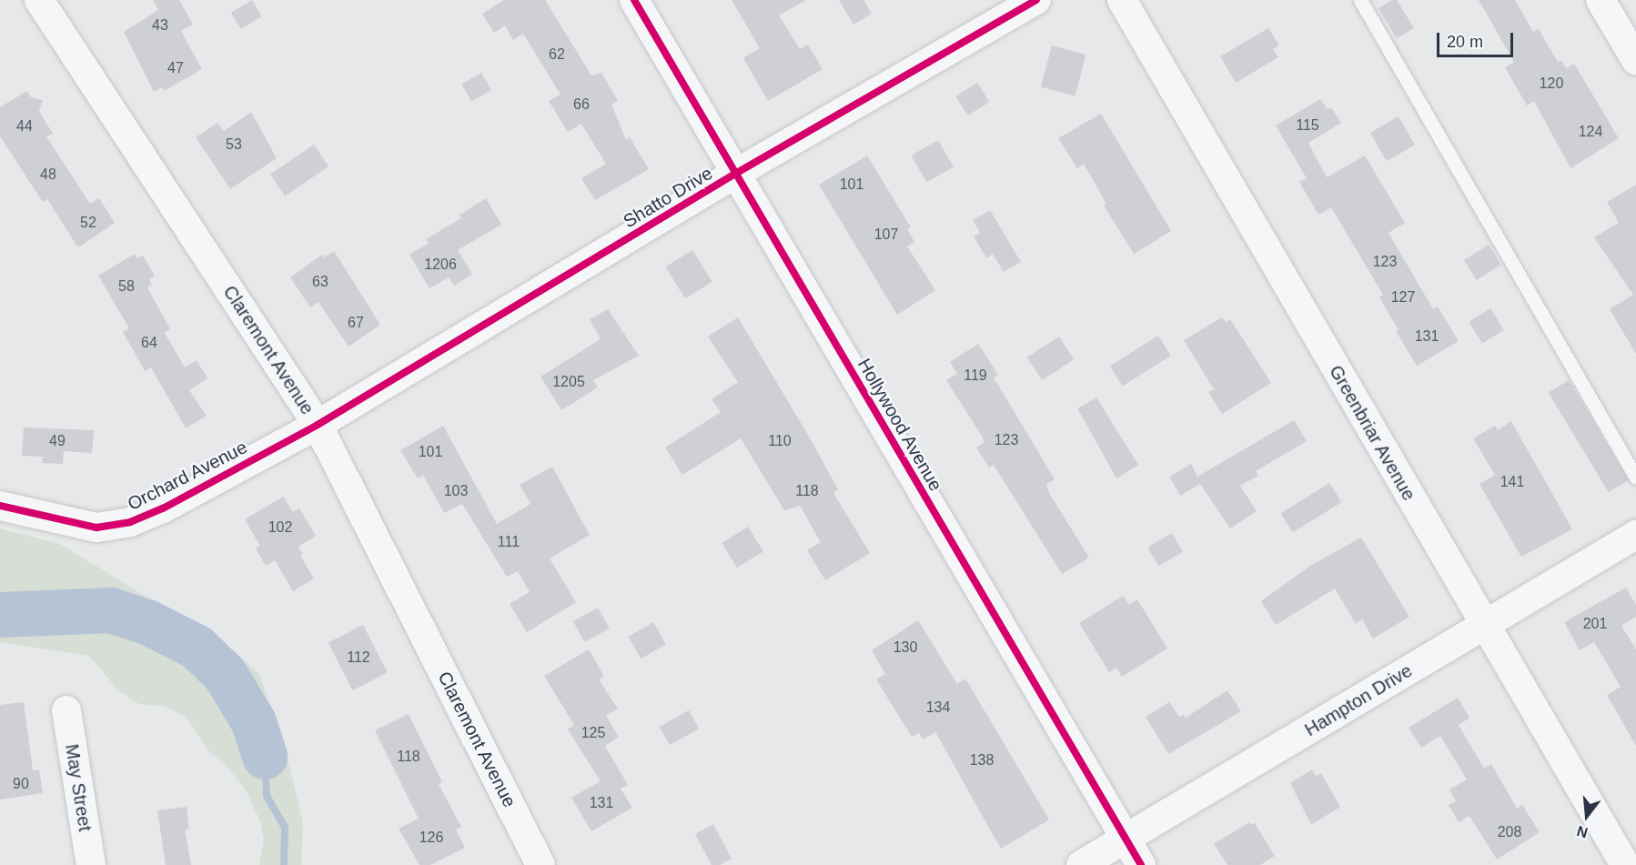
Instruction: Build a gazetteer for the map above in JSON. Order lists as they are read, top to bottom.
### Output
{
  "streets": {
    "street": [
      "Shatto Drive",
      "Claremont Avenue",
      "Hollywood Avenue",
      "Greenbriar Avenue",
      "Orchard Avenue",
      "Hampton Drive",
      "May Street"
    ]
  },
  "crossings": [
    ["Shatto Drive", "Claremont Avenue"],
    ["Shatto Drive", "Hollywood Avenue"],
    ["Shatto Drive", "Orchard Avenue"],
    ["Claremont Avenue", "Orchard Avenue"],
    ["Hollywood Avenue", "Hampton Drive"],
    ["Greenbriar Avenue", "Hampton Drive"]
  ],
  "house_numbers": [
    "43",
    "62",
    "47",
    "120",
    "66",
    "115",
    "44",
    "124",
    "53",
    "48",
    "101",
    "52",
    "107",
    "123",
    "1206",
    "63",
    "58",
    "127",
    "67",
    "131",
    "64",
    "119",
    "1205",
    "123",
    "49",
    "110",
    "101",
    "141",
    "103",
    "118",
    "102",
    "111",
    "201",
    "130",
    "112",
    "134",
    "125",
    "118",
    "138",
    "90",
    "131",
    "208",
    "126"
  ],
  "scale_bar": "20 m",
  "north": "bottom"
}
